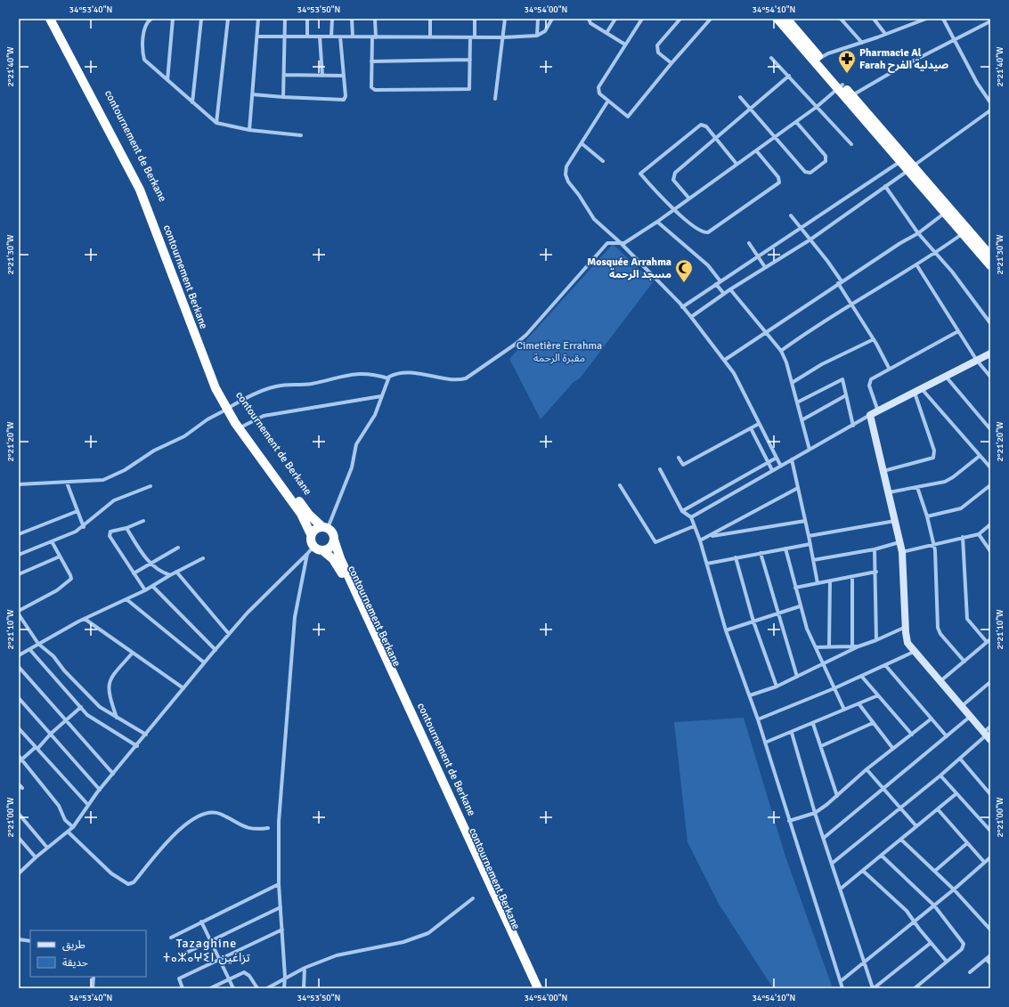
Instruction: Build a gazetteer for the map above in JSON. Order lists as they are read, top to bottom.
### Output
{
  "streets": {
    "highway": ["contournement de Berkane", "contournement Berkane"]
  },
  "crossings": [
    ["contournement de Berkane", "contournement Berkane"]
  ],
  "districts": ["Tazaghine ⵜⴰⵣⴰⵖⵉⵏ تزاغين"],
  "parks": ["Cimetière Errahma مقبرة الرحمة"],
  "places": {
    "pharmacy": ["Pharmacie Al Farah صيدلية الفرح"],
    "mosque": ["Mosquée Arrahma مسجد الرحمة"]
  },
  "legend": ["طريق", "حديقة"],
  "coordinates": [
    "34°53'40\"N",
    "34°53'50\"N",
    "34°54'00\"N",
    "34°54'10\"N",
    "2°21'40\"W",
    "2°21'30\"W",
    "2°21'20\"W",
    "2°21'10\"W",
    "2°21'00\"W"
  ]
}
